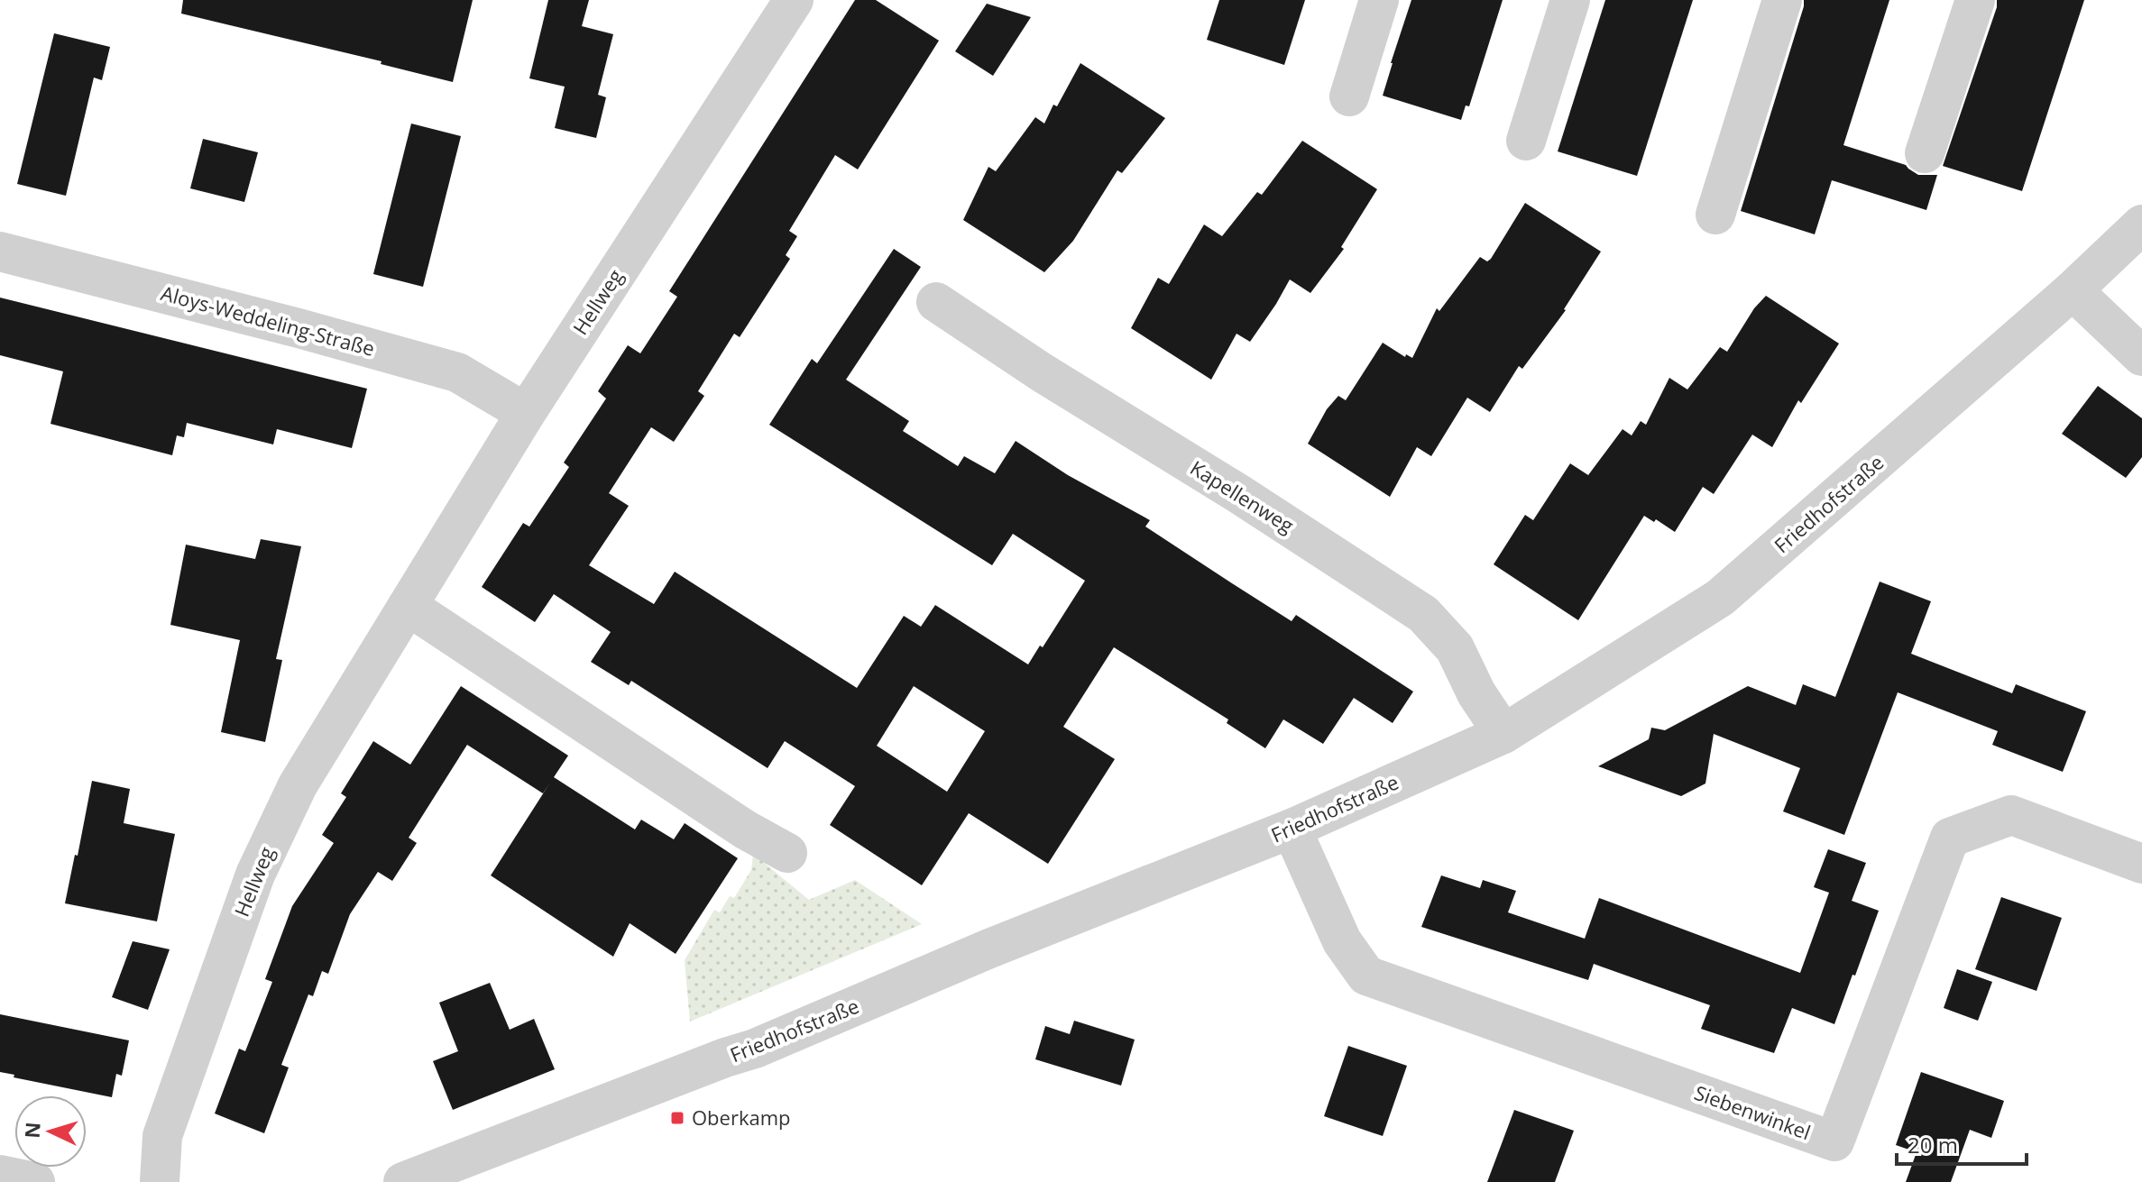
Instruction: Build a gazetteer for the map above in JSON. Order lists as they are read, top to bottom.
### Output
{
  "streets": {
    "street": [
      "Hellweg",
      "Aloys-Weddeling-Straße",
      "Kapellenweg",
      "Friedhofstraße",
      "Siebenwinkel"
    ]
  },
  "crossings": [
    ["Hellweg", "Aloys-Weddeling-Straße"],
    ["Kapellenweg", "Friedhofstraße"],
    ["Friedhofstraße", "Siebenwinkel"]
  ],
  "places": {
    "transit": ["Oberkamp"]
  },
  "scale_bar": "20 m",
  "north": "left"
}
